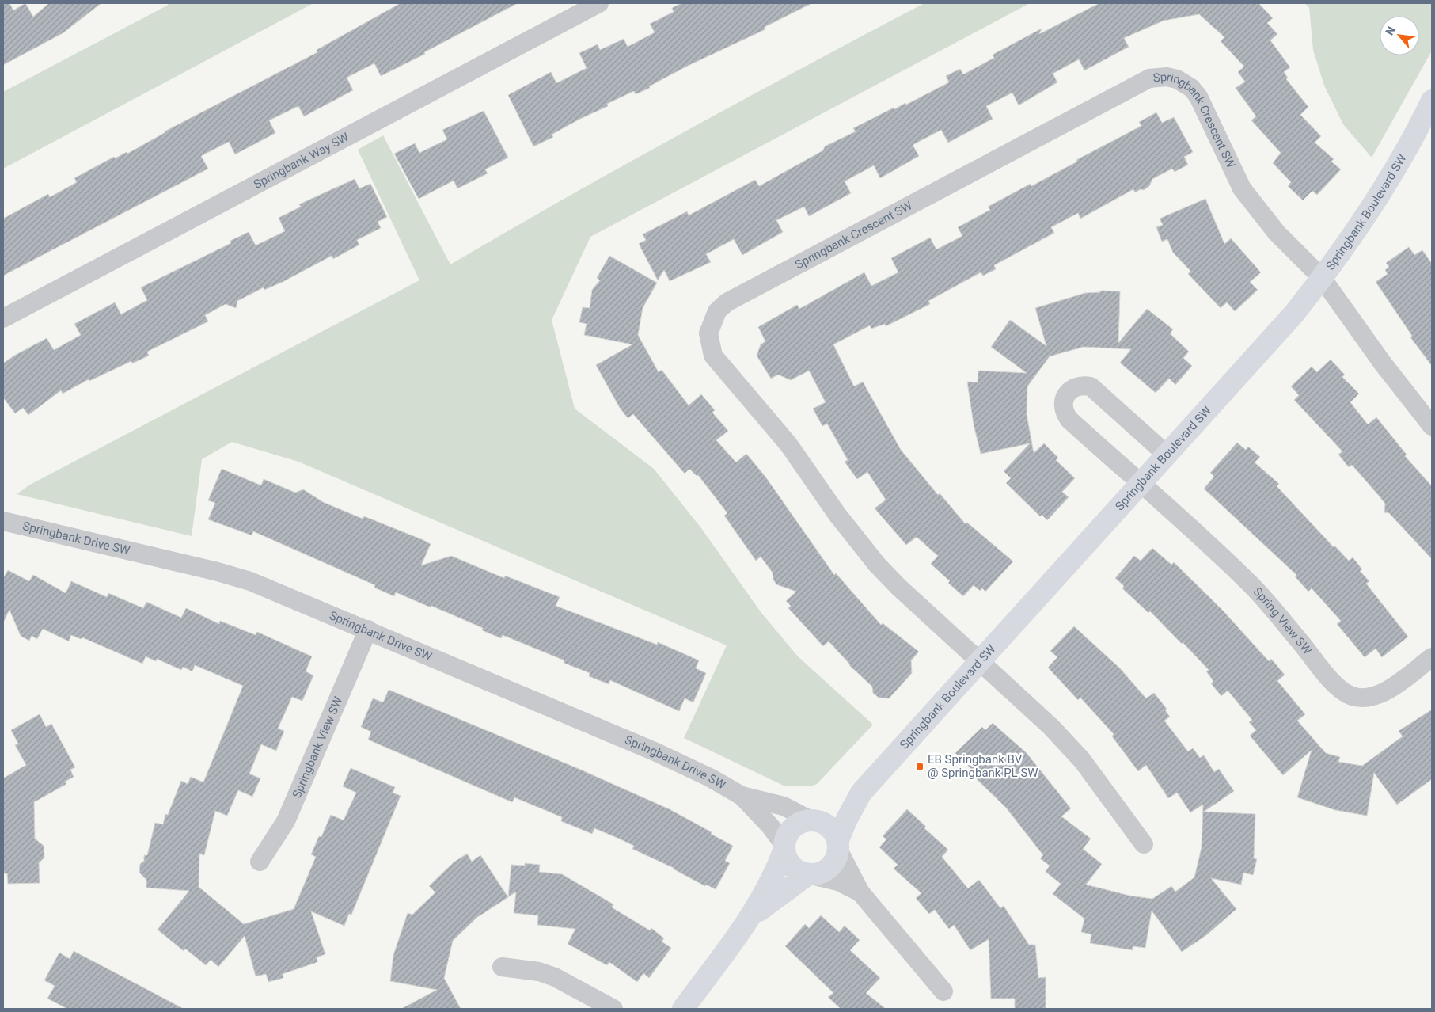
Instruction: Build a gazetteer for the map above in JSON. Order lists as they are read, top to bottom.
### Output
{
  "streets": {
    "street": [
      "Springbank Crescent SW",
      "Springbank Way SW",
      "Springbank Boulevard SW",
      "Springbank Drive SW",
      "Spring View SW",
      "Springbank View SW"
    ]
  },
  "crossings": [
    ["Springbank Crescent SW", "Springbank Boulevard SW"],
    ["Springbank Boulevard SW", "Springbank Drive SW"],
    ["Springbank Boulevard SW", "Spring View SW"],
    ["Springbank Drive SW", "Springbank View SW"]
  ],
  "places": {
    "transit": ["EB Springbank BV @ Springbank PL SW"]
  },
  "north": "top left"
}
